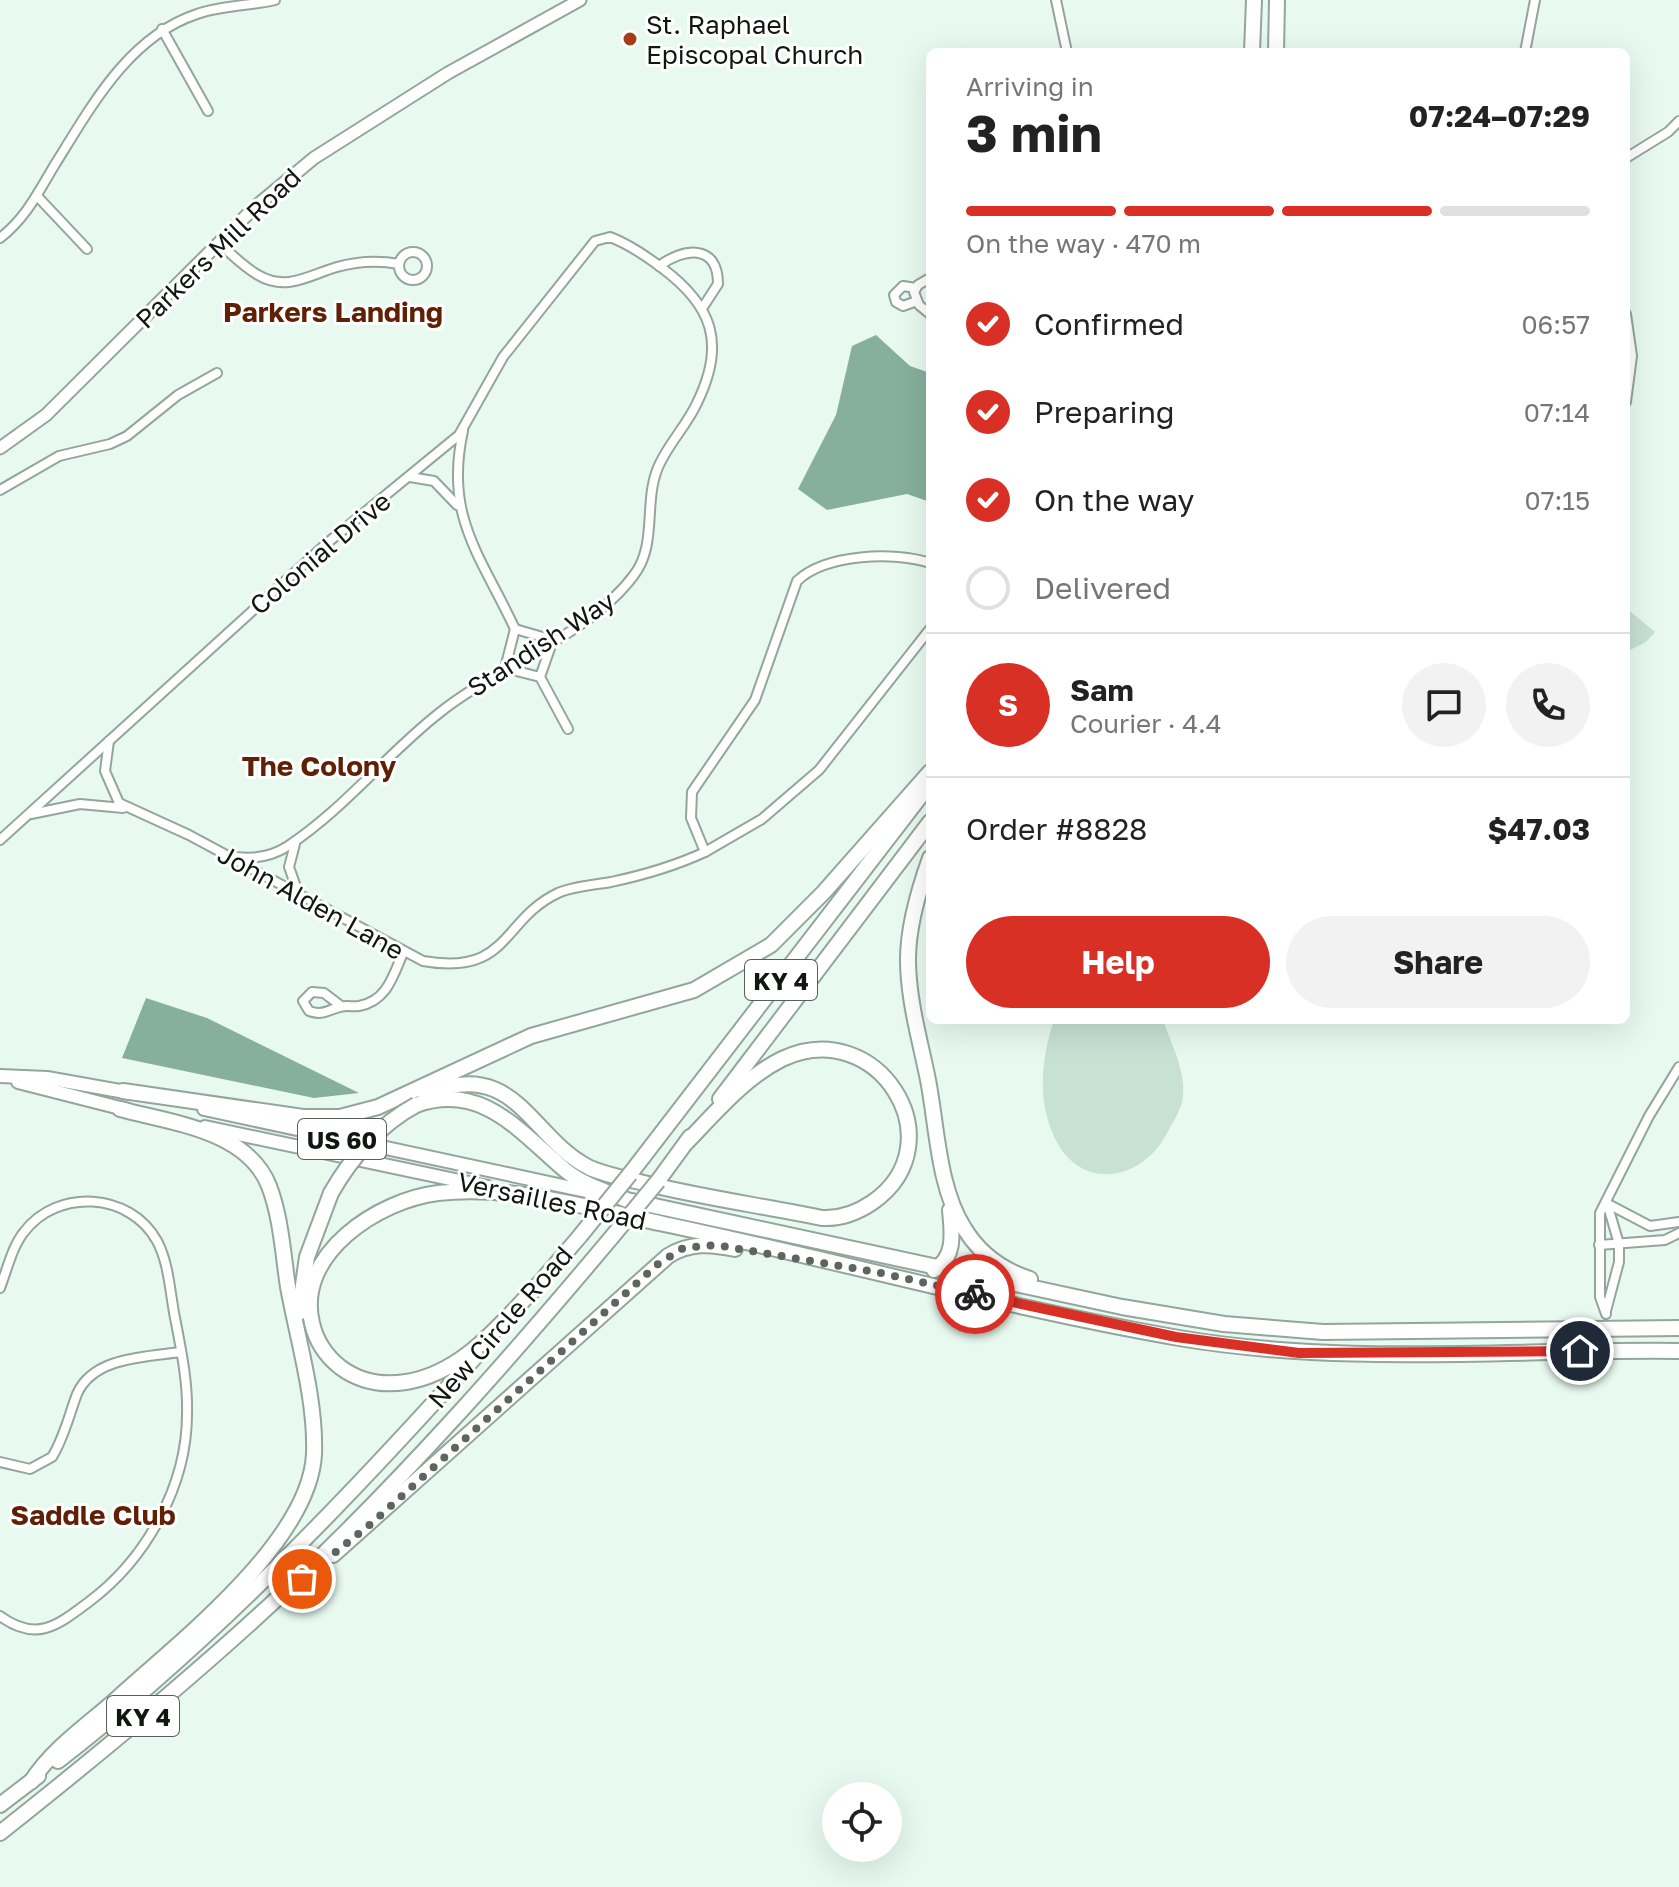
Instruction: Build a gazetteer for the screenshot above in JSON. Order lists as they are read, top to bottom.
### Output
{
  "streets": {
    "highway": [
      "KY 4",
      "US 60",
      "Versailles Road",
      "New Circle Road"
    ],
    "main road": ["Parkers Mill Road"],
    "street": ["Colonial Drive", "Standish Way", "John Alden Lane"]
  },
  "crossings": [
    ["Colonial Drive", "John Alden Lane"],
    ["Standish Way", "John Alden Lane"]
  ],
  "districts": ["Parkers Landing", "The Colony", "Saddle Club"],
  "places": ["St. Raphael Episcopal Church"],
  "page": {
    "heading": ["3 min", "Arriving in", "07:24–07:29"],
    "panel": [
      "Sam",
      "Courier · 4.4",
      "Order #8828",
      "$47.03"
    ],
    "bar": "On the way · 470 m",
    "list": [
      ["Confirmed", "06:57"],
      ["Preparing", "07:14"],
      ["On the way", "07:15"],
      "Delivered"
    ],
    "round": "S",
    "buttons": ["Help", "Share"]
  }
}
